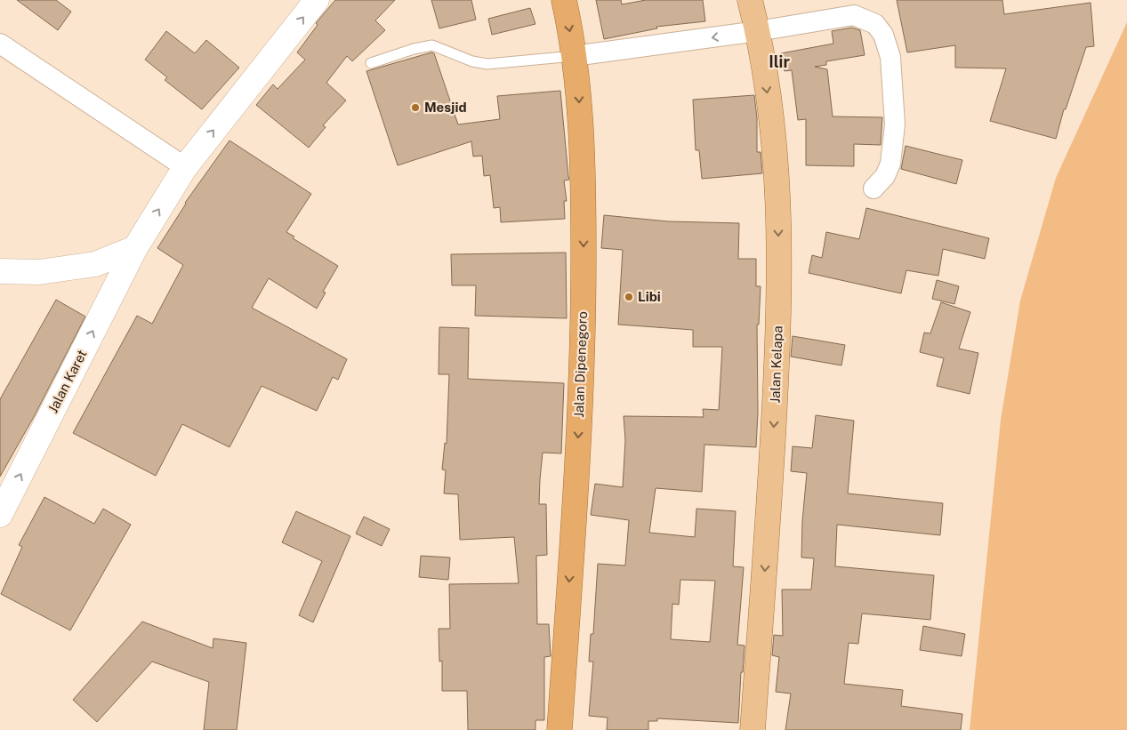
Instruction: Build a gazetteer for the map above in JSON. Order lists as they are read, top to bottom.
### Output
{
  "streets": {
    "highway": ["Jalan Dipenegoro"],
    "main road": ["Jalan Kelapa", "Jalan Karet"]
  },
  "one_way": ["Jalan Dipenegoro", "Jalan Kelapa", "Jalan Karet"],
  "districts": ["Ilir"],
  "places": ["Mesjid", "Libi"]
}
